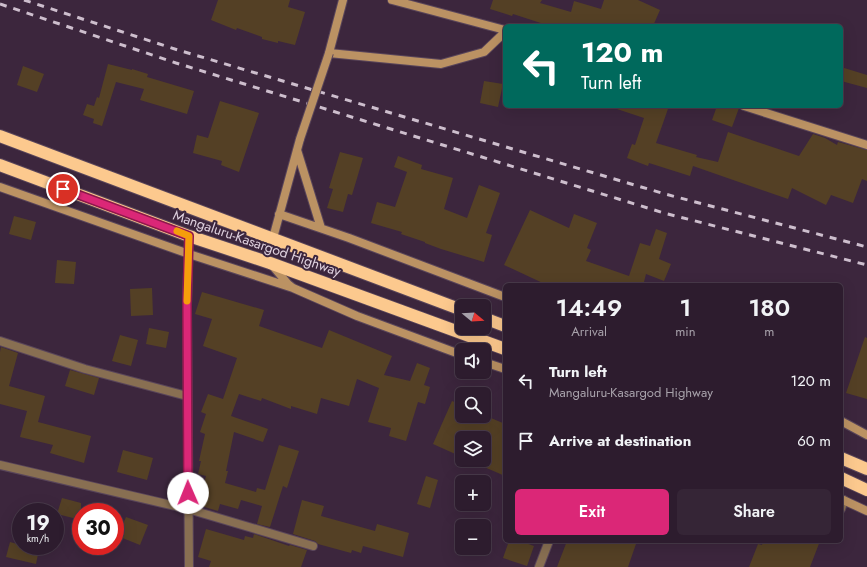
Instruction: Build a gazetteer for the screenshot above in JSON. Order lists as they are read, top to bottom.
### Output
{
  "streets": {
    "highway": ["Mangaluru-Kasargod Highway"]
  },
  "north": "right",
  "page": {
    "turn": ["120 m", "Turn left"],
    "eta": [
      "14:49",
      "Arrival",
      "1",
      "min",
      "180",
      "m"
    ],
    "map_buttons": ["+", "−"],
    "list": [
      {
        "name": "Turn left",
        "note": "Mangaluru-Kasargod Highway",
        "value": "120 m"
      },
      {
        "name": "Arrive at destination",
        "value": "60 m"
      }
    ],
    "buttons": ["Exit", "Share"],
    "speed": "19 km/h",
    "limit": "30"
  }
}
